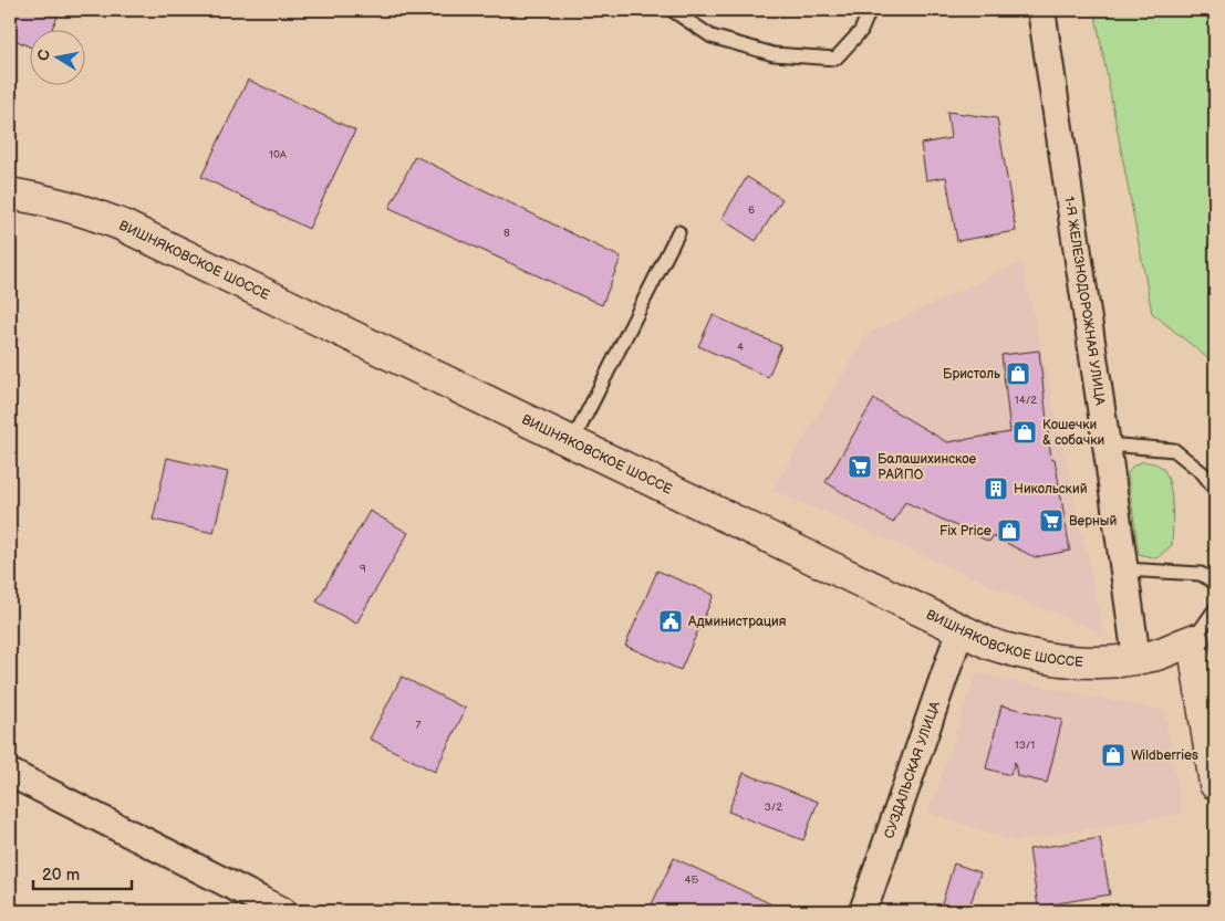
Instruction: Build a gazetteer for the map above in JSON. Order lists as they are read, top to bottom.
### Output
{
  "streets": {
    "street": ["ВИШНЯКОВСКОЕ ШОССЕ", "1-Я ЖЕЛЕЗНОДОРОЖНАЯ УЛИЦА", "СУЗДАЛЬСКАЯ УЛИЦА"]
  },
  "crossings": [
    ["ВИШНЯКОВСКОЕ ШОССЕ", "1-Я ЖЕЛЕЗНОДОРОЖНАЯ УЛИЦА"],
    ["ВИШНЯКОВСКОЕ ШОССЕ", "СУЗДАЛЬСКАЯ УЛИЦА"]
  ],
  "places": {
    "shop": [
      "Бристоль",
      "Кошечки & собачки",
      "Fix Price",
      "Wildberries"
    ],
    "supermarket": ["Балашихинское РАЙПО", "Верный"],
    "building": ["Никольский"],
    "public building": ["Администрация"]
  },
  "house_numbers": [
    "10А",
    "6",
    "8",
    "4",
    "14/2",
    "9",
    "7",
    "13/1",
    "3/2",
    "4Б"
  ],
  "scale_bar": "20 m",
  "north": "left"
}
